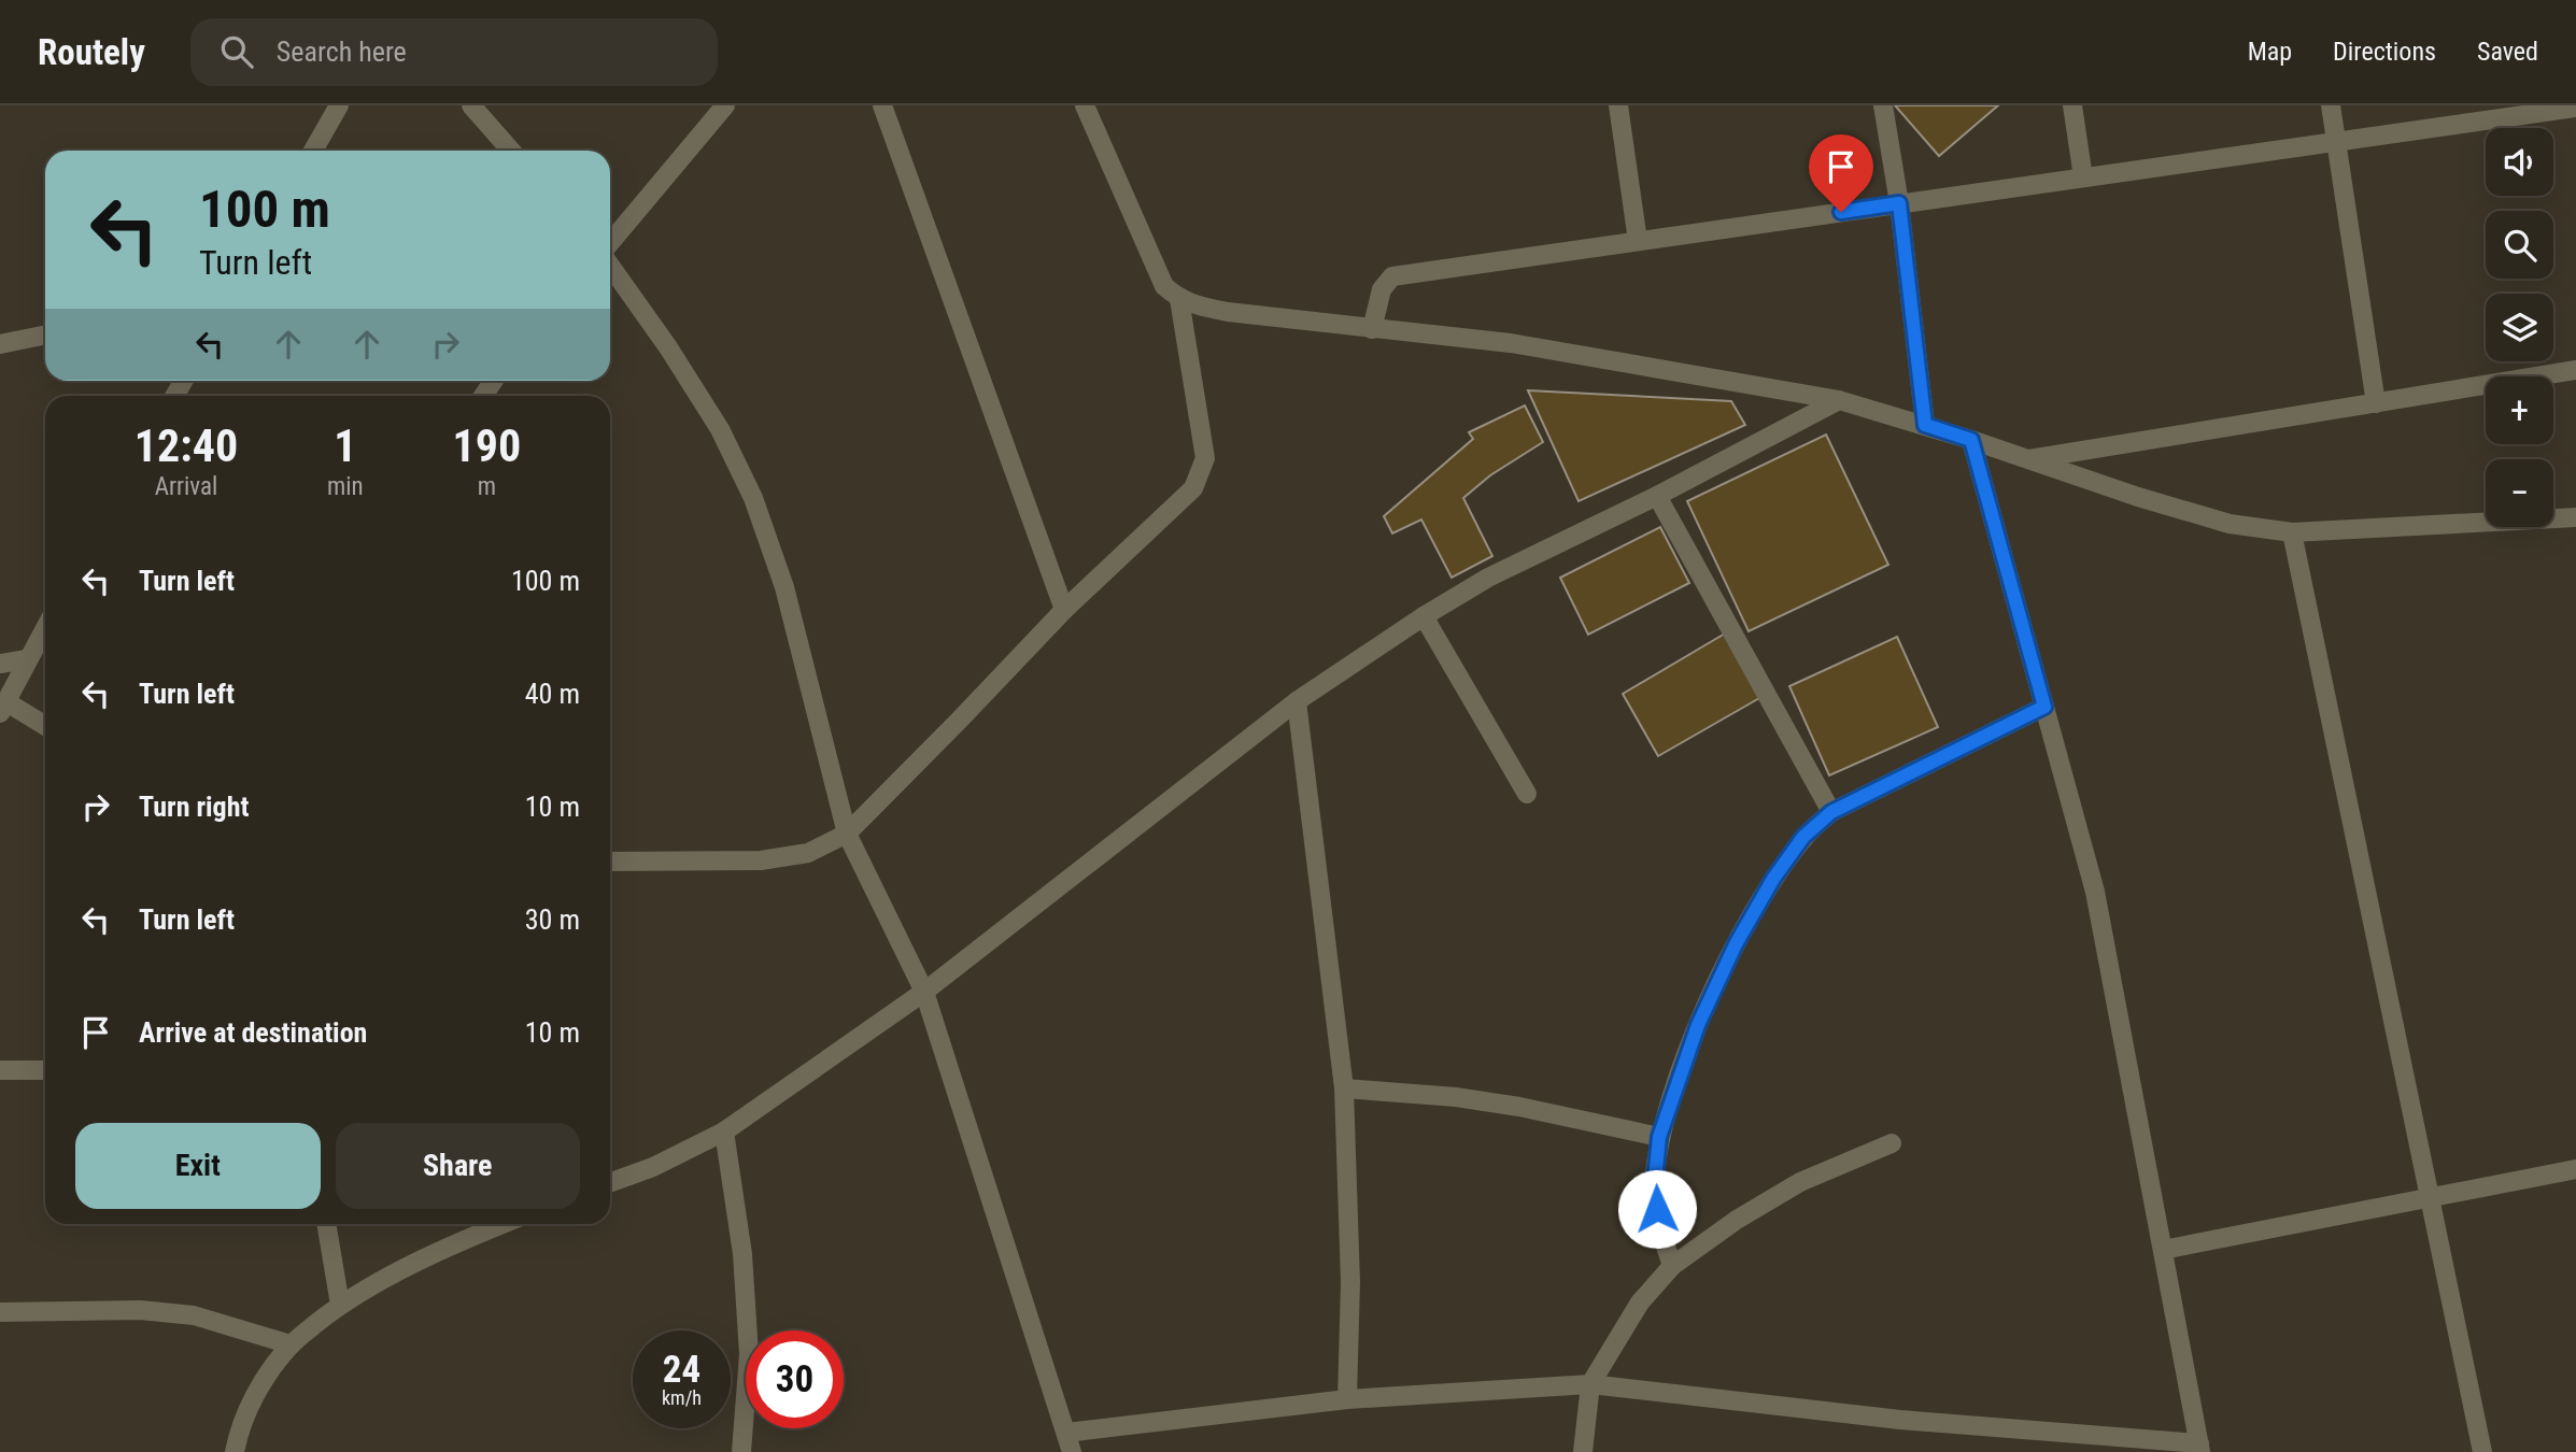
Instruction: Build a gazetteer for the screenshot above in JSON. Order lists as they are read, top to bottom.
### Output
{
  "page": {
    "header": "Routely",
    "search": "Search here",
    "nav": ["Map", "Directions", "Saved"],
    "map_buttons": ["+", "−"],
    "turn": ["100 m", "Turn left"],
    "eta": [
      "12:40",
      "Arrival",
      "1",
      "min",
      "190",
      "m"
    ],
    "list": [
      {
        "name": "Turn left",
        "value": "100 m"
      },
      {
        "name": "Turn left",
        "value": "40 m"
      },
      {
        "name": "Turn right",
        "value": "10 m"
      },
      {
        "name": "Turn left",
        "value": "30 m"
      },
      {
        "name": "Arrive at destination",
        "value": "10 m"
      }
    ],
    "buttons": ["Exit", "Share"],
    "speed": "24 km/h",
    "limit": "30"
  }
}
